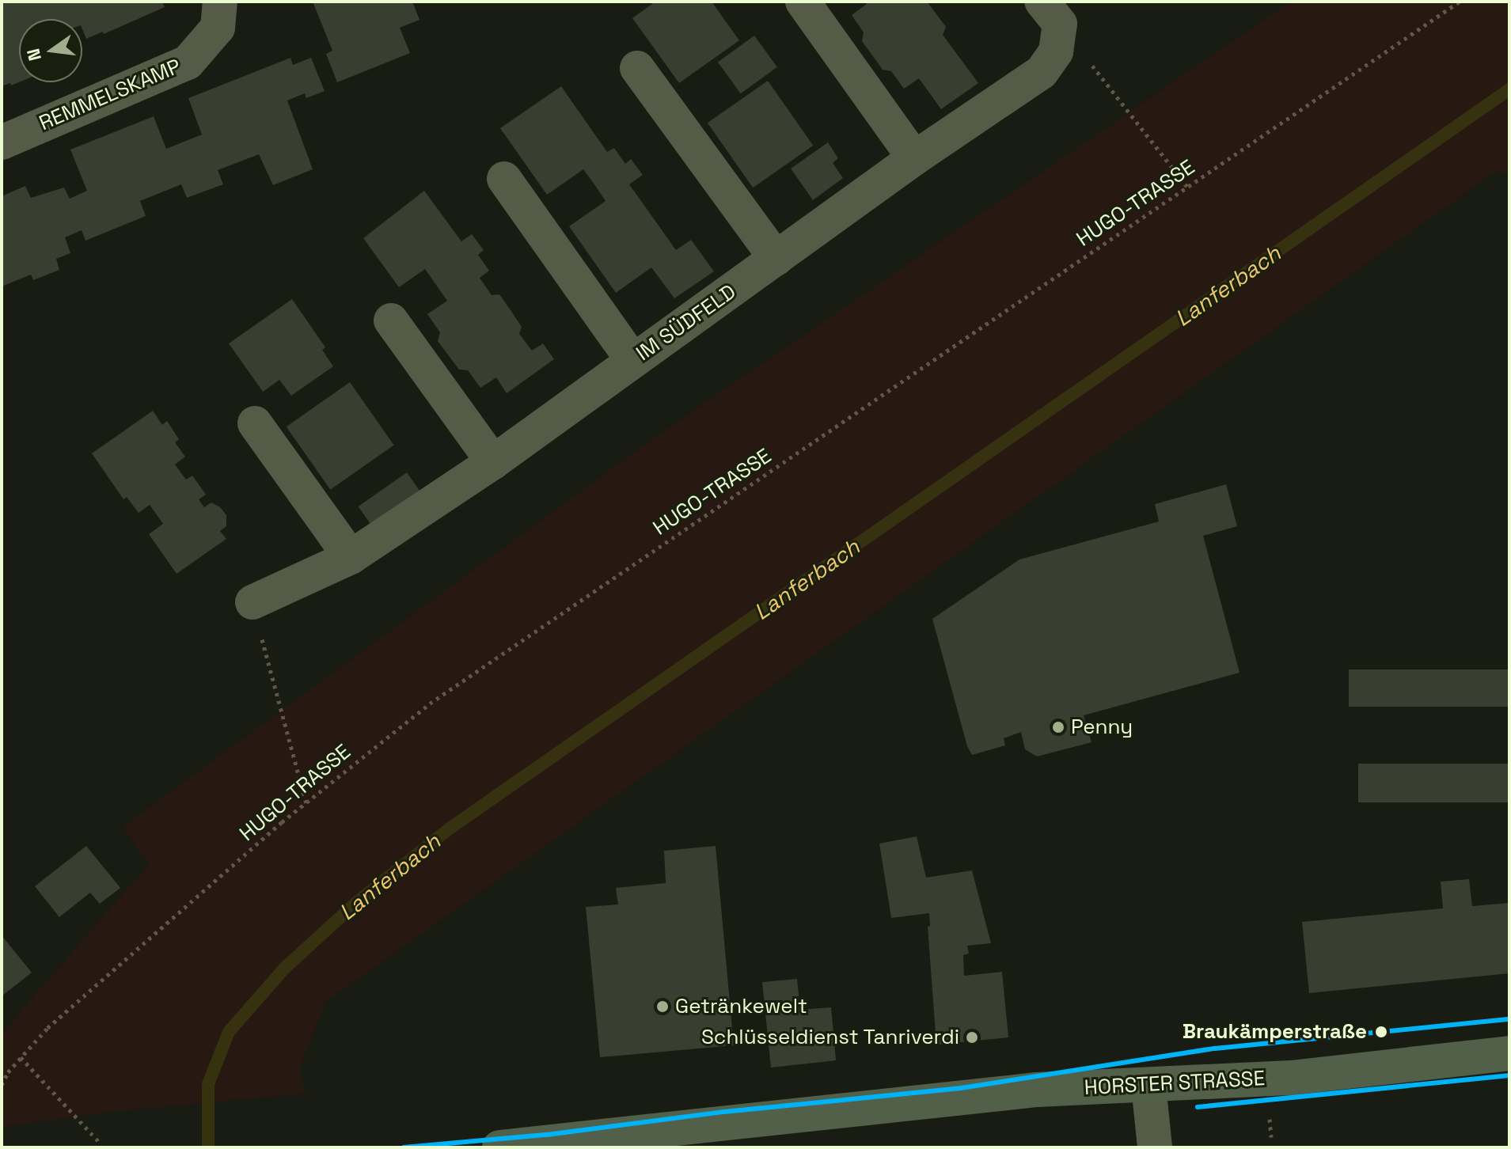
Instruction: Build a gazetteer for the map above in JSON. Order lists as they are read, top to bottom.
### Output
{
  "streets": {
    "main road": ["HORSTER STRASSE"],
    "street": ["REMMELSKAMP", "IM SÜDFELD"],
    "path": ["HUGO-TRASSE"]
  },
  "water": ["Lanferbach"],
  "places": [
    "Penny",
    "Getränkewelt",
    "Braukämperstraße",
    "Schlüsseldienst Tanriverdi"
  ],
  "north": "left"
}
